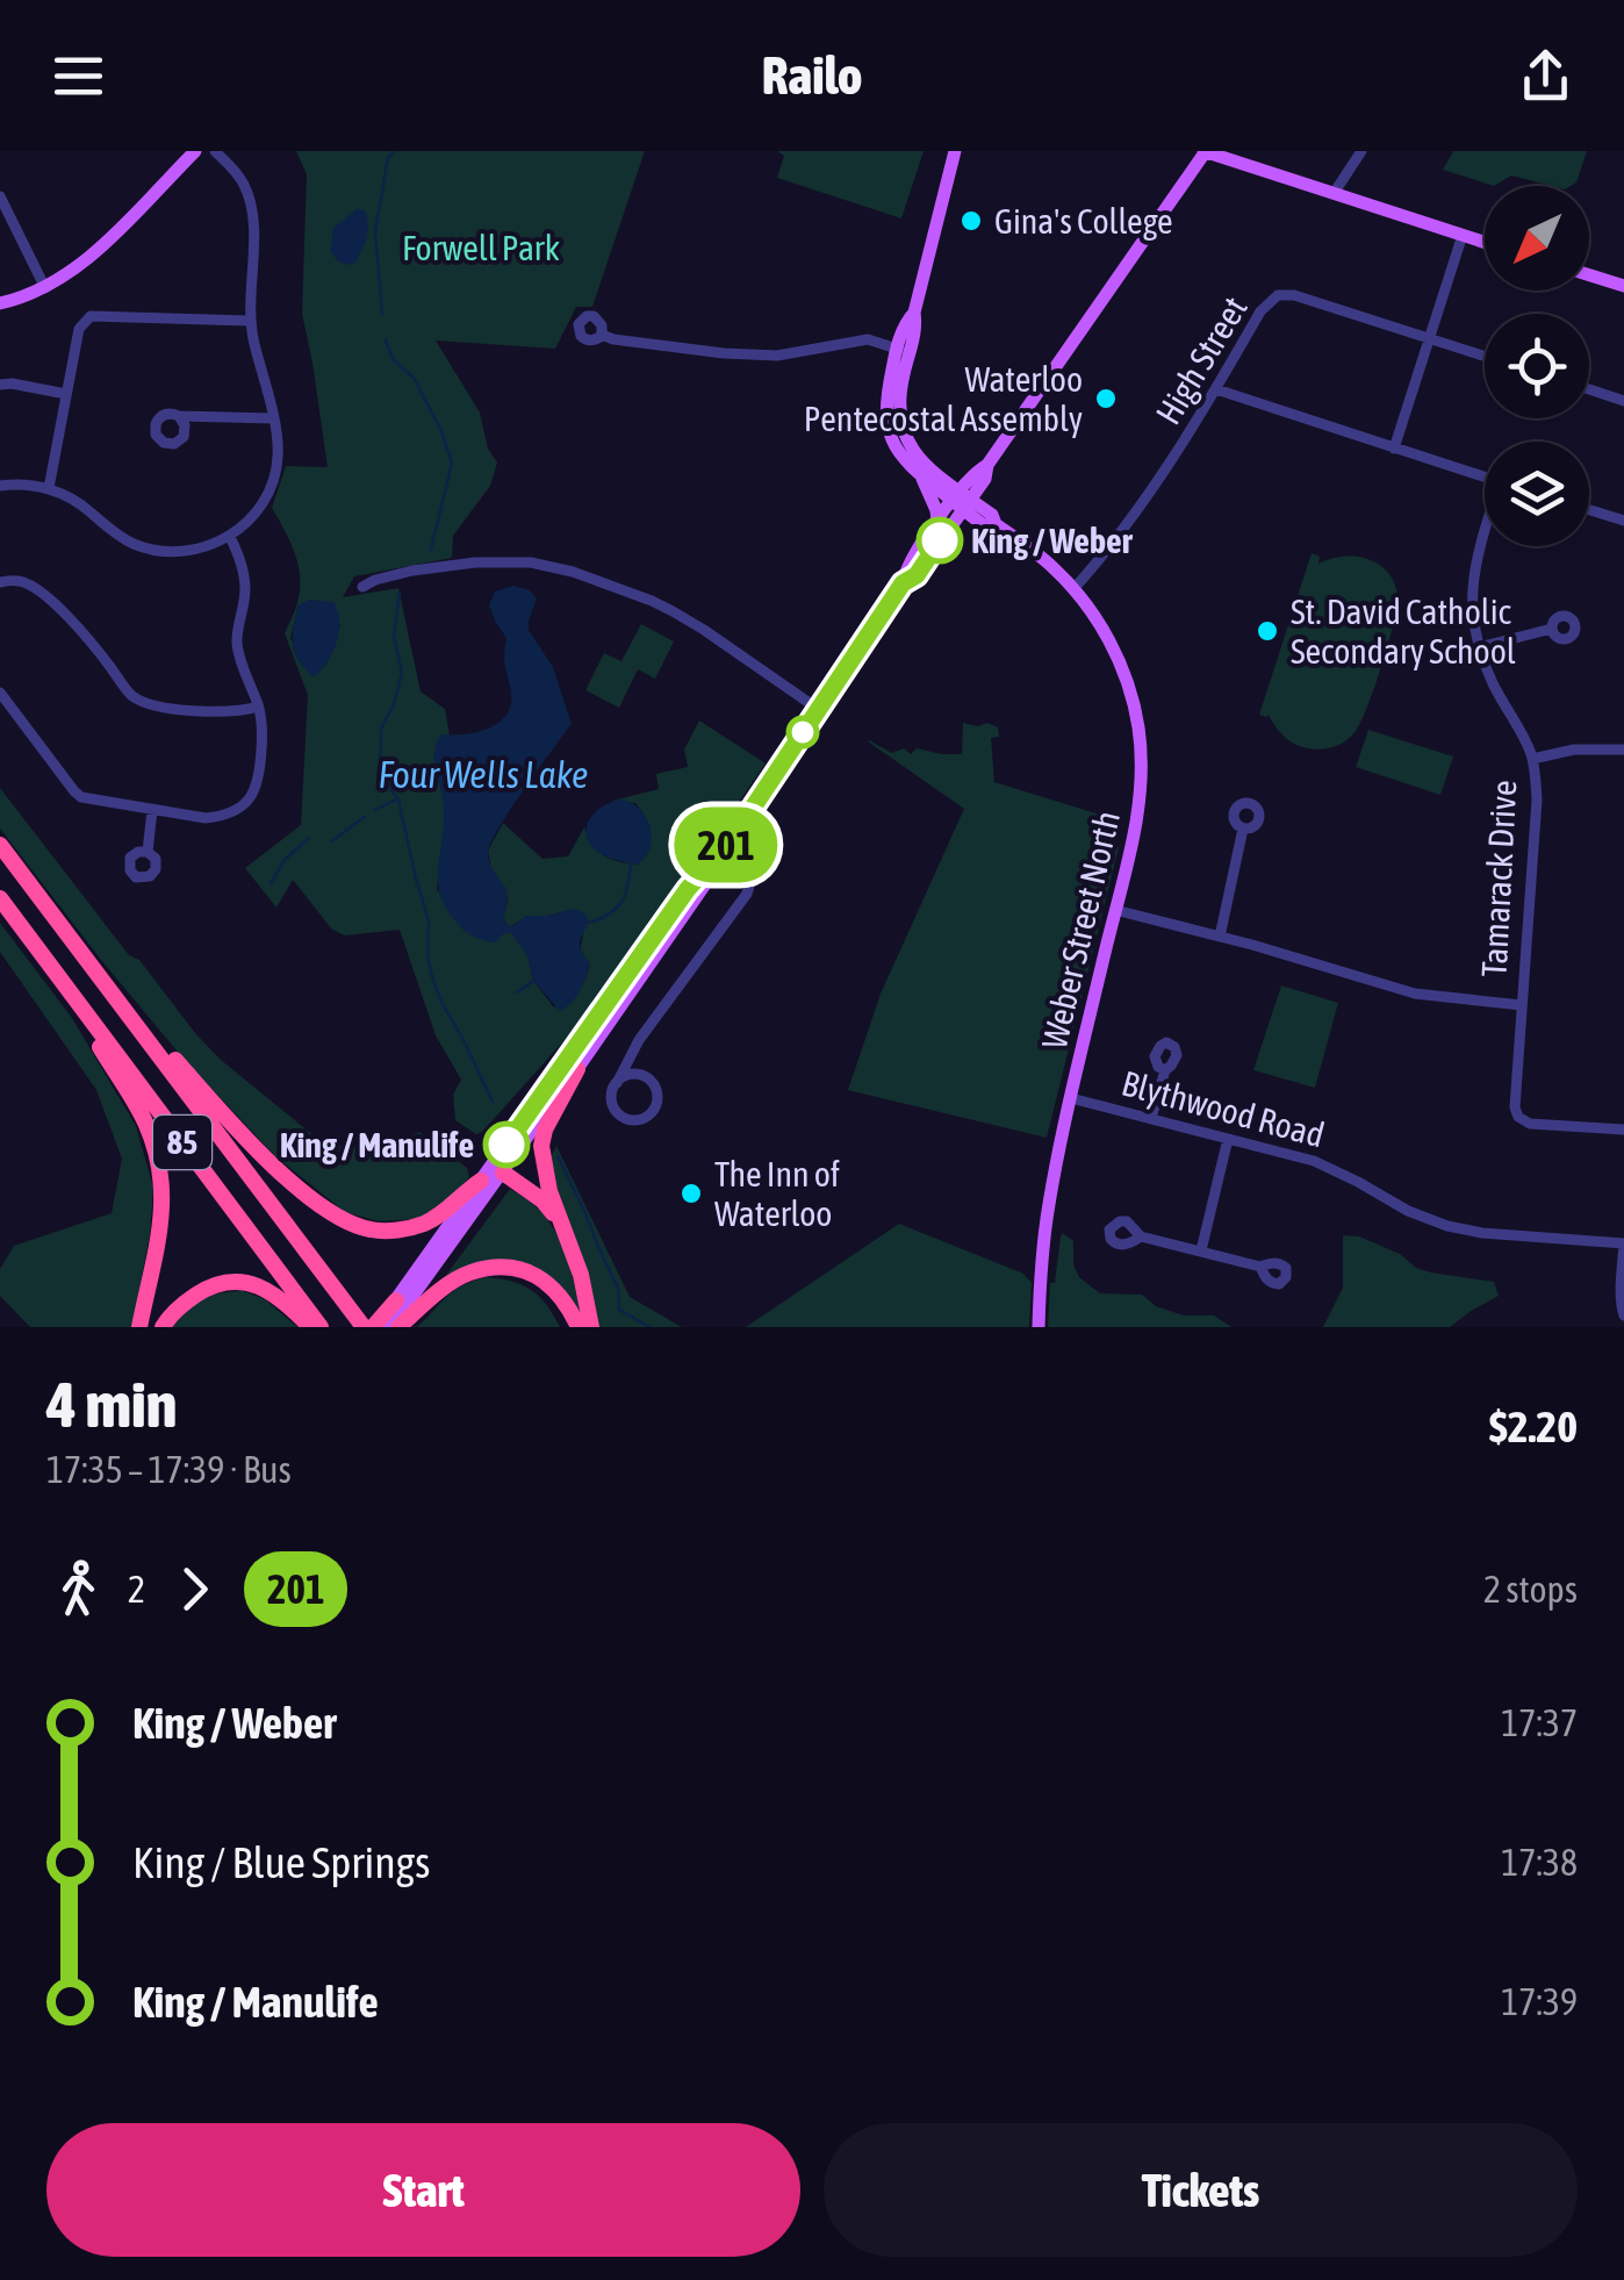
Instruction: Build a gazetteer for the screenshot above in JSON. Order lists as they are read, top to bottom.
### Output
{
  "streets": {
    "highway": ["85"],
    "main road": ["Weber Street North"],
    "street": ["High Street", "Tamarack Drive", "Blythwood Road"]
  },
  "crossings": [
    ["High Street", "Weber Street North"],
    ["Weber Street North", "Blythwood Road"]
  ],
  "water": ["Four Wells Lake"],
  "parks": ["Forwell Park"],
  "places": [
    "Gina's College",
    "Waterloo Pentecostal Assembly",
    "King / Weber",
    "St. David Catholic Secondary School",
    "King / Manulife",
    "The Inn of Waterloo"
  ],
  "lines": ["bus line 201"],
  "north": "bottom left",
  "page": {
    "header": "Railo",
    "on_map": "201",
    "heading": ["4 min", "17:35 – 17:39 · Bus", "$2.20"],
    "legs": ["2", "201", "2 stops"],
    "list": [
      {
        "name": "King / Weber",
        "value": "17:37"
      },
      {
        "name": "King / Blue Springs",
        "value": "17:38"
      },
      {
        "name": "King / Manulife",
        "value": "17:39"
      }
    ],
    "buttons": ["Start", "Tickets"]
  }
}
